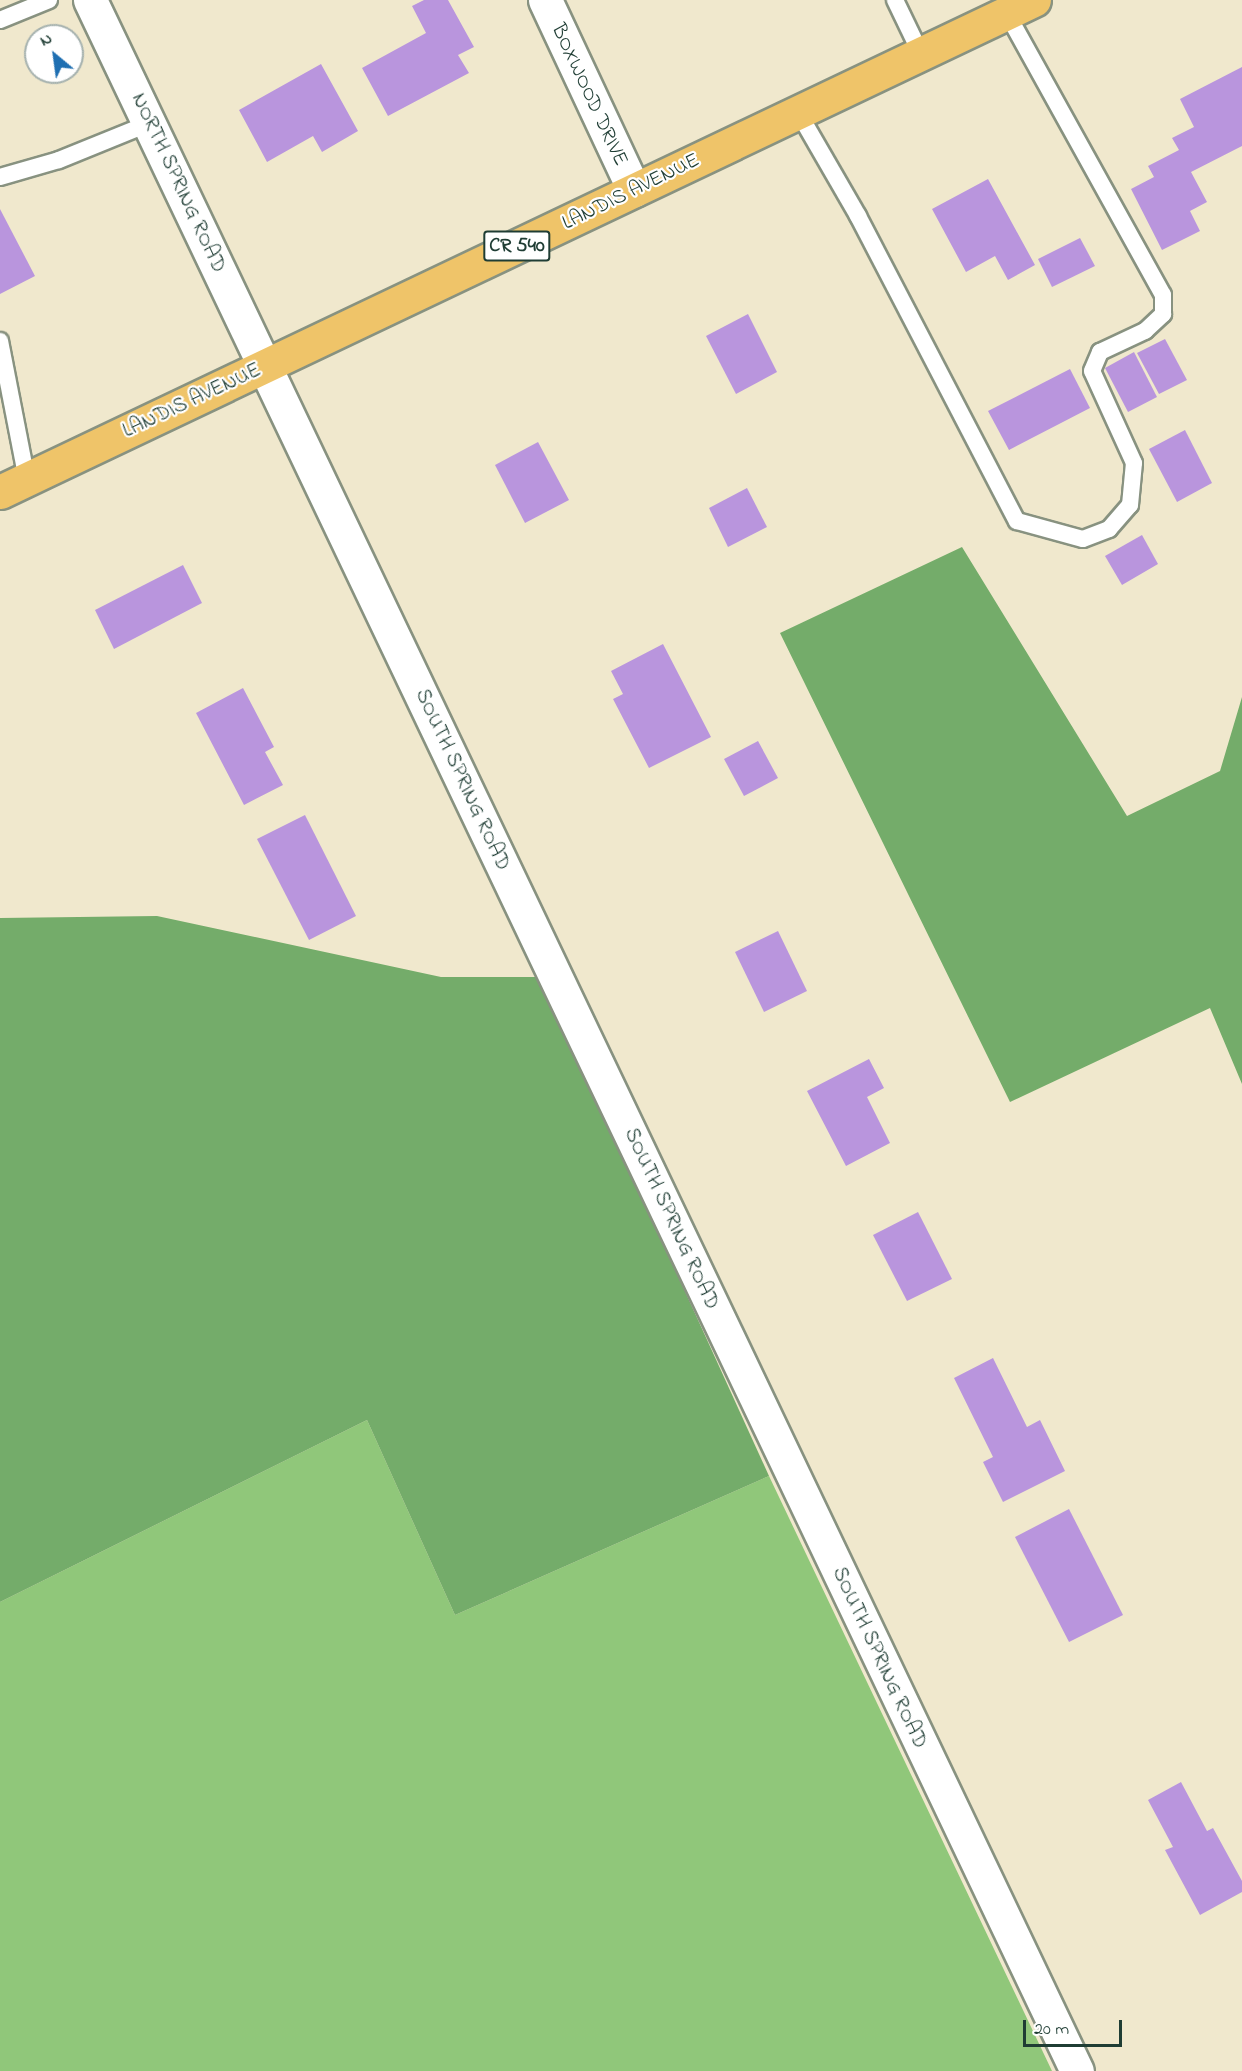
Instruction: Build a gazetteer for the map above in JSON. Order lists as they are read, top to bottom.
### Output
{
  "streets": {
    "main road": ["LANDIS AVENUE", "CR 540"],
    "street": ["BOXWOOD DRIVE", "NORTH SPRING ROAD", "SOUTH SPRING ROAD"]
  },
  "crossings": [
    ["BOXWOOD DRIVE", "LANDIS AVENUE"],
    ["NORTH SPRING ROAD", "LANDIS AVENUE"],
    ["NORTH SPRING ROAD", "SOUTH SPRING ROAD"],
    ["LANDIS AVENUE", "SOUTH SPRING ROAD"]
  ],
  "scale_bar": "20 m",
  "north": "top left"
}
